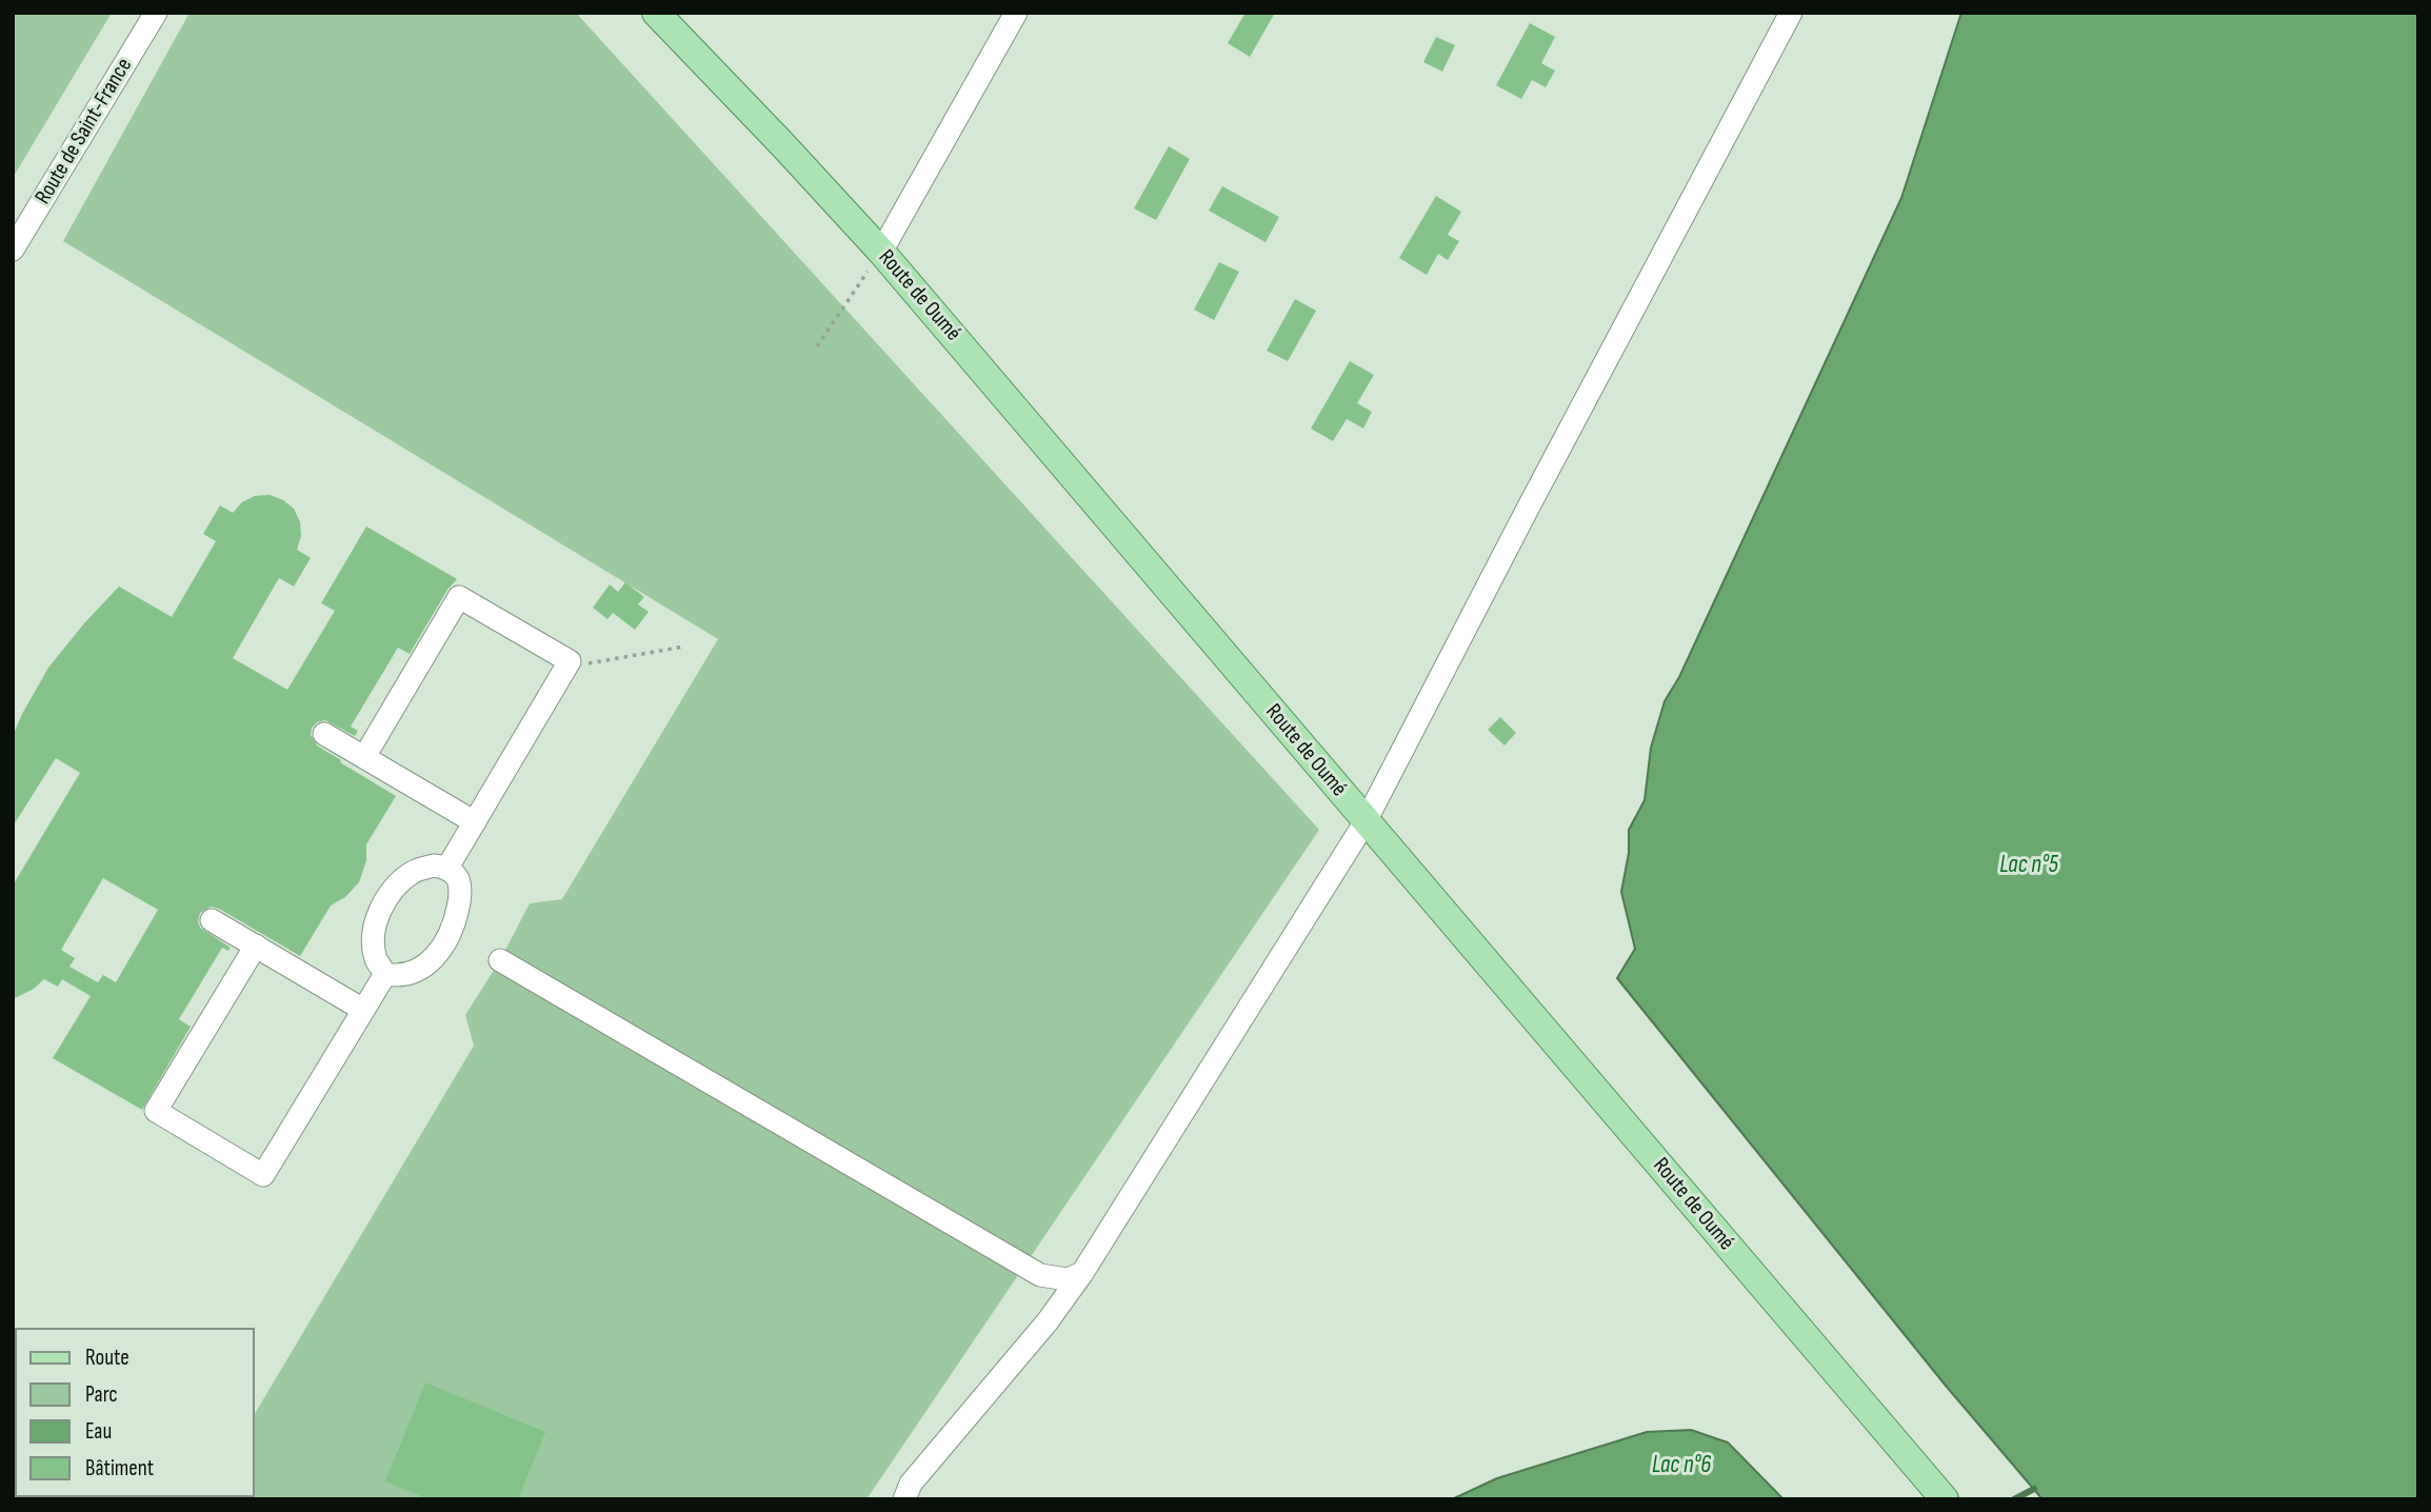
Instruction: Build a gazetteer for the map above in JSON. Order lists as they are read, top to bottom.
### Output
{
  "streets": {
    "main road": ["Route de Oumé"],
    "street": ["Route de Saint-France"]
  },
  "water": ["Lac n°5", "Lac n°6"],
  "legend": [
    "Route",
    "Parc",
    "Eau",
    "Bâtiment"
  ]
}
